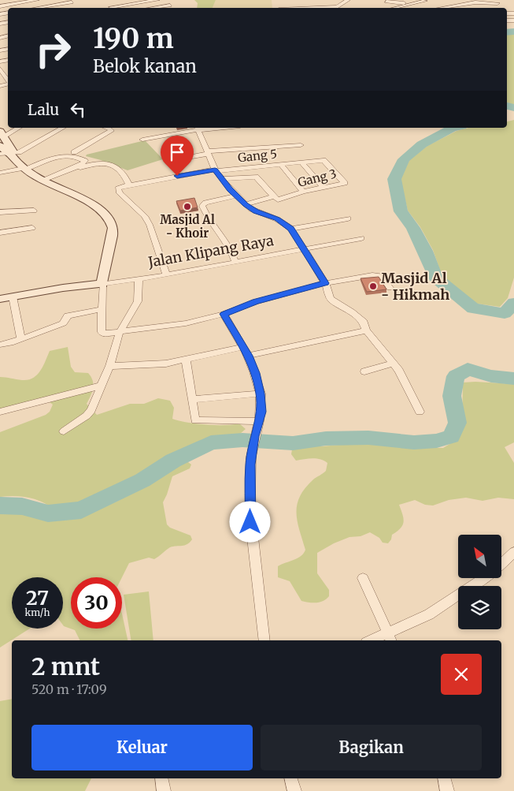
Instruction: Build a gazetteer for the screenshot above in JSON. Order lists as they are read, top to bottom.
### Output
{
  "streets": {
    "main road": ["Jalan Klipang Raya"],
    "street": ["Gang 5", "Gang 3"]
  },
  "crossings": [
    ["Gang 5", "Gang 3"],
    ["Gang 5", "Jalan Klipang Raya"],
    ["Gang 3", "Jalan Klipang Raya"]
  ],
  "places": ["Masjid Al - Khoir", "Masjid Al - Hikmah"],
  "north": "top left",
  "page": {
    "turn": ["190 m", "Belok kanan"],
    "then": "Lalu",
    "speed": "27 km/h",
    "limit": "30",
    "heading": ["2 mnt", "520 m · 17:09"],
    "buttons": ["Keluar", "Bagikan"]
  }
}
